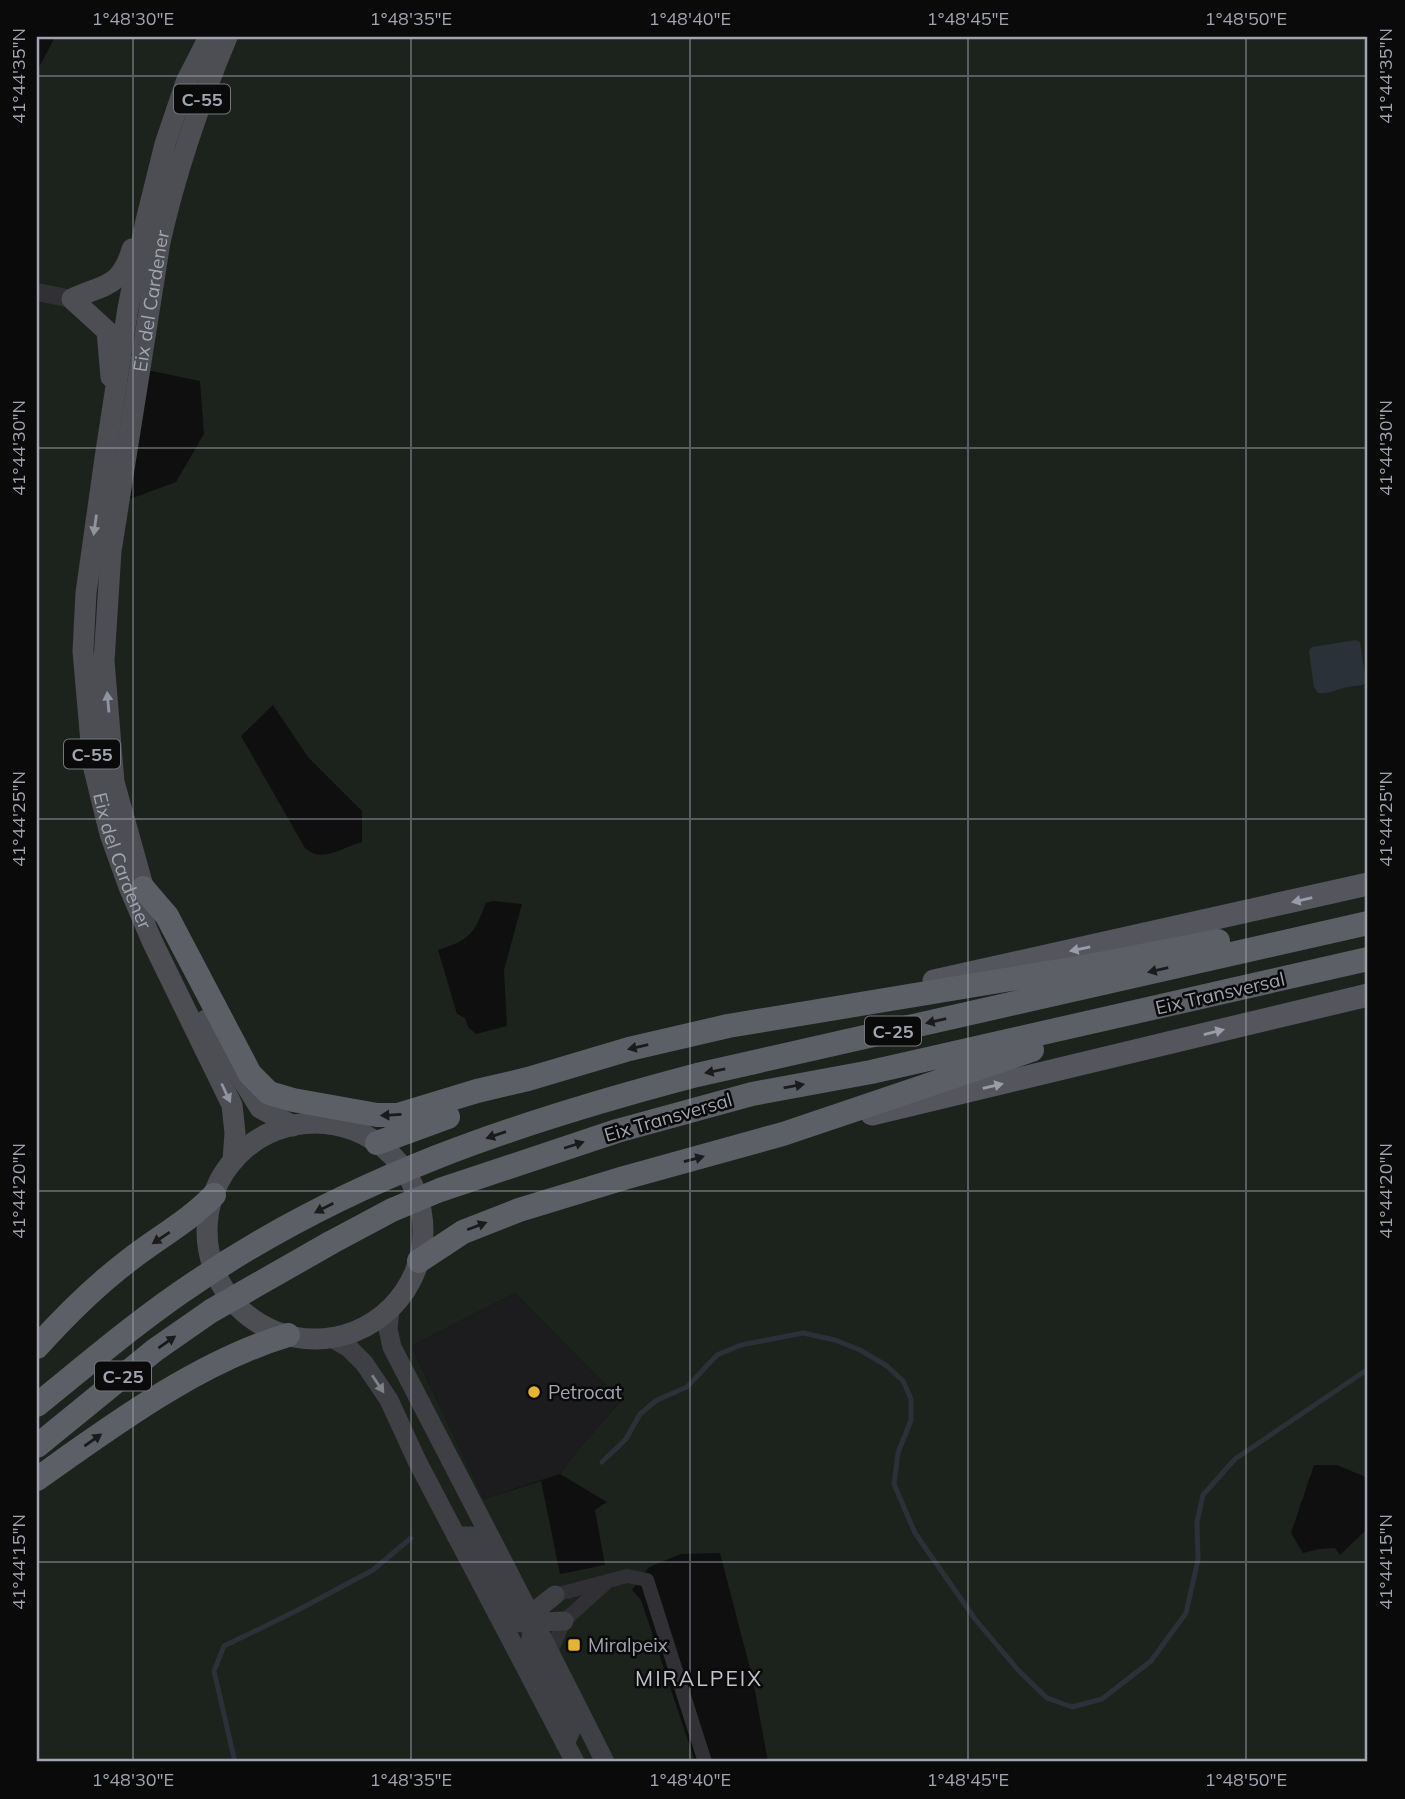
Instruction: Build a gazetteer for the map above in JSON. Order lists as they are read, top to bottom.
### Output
{
  "streets": {
    "highway": ["Eix Transversal", "C-25"],
    "main road": ["C-55", "Eix del Cardener"]
  },
  "crossings": [
    ["C-55", "Eix del Cardener"]
  ],
  "districts": ["MIRALPEIX"],
  "places": {
    "other": ["Petrocat"],
    "transit": ["Miralpeix"]
  },
  "coordinates": [
    "1°48'30\"E",
    "1°48'35\"E",
    "1°48'40\"E",
    "1°48'45\"E",
    "1°48'50\"E",
    "41°44'35\"N",
    "41°44'30\"N",
    "41°44'25\"N",
    "41°44'20\"N",
    "41°44'15\"N"
  ]
}
